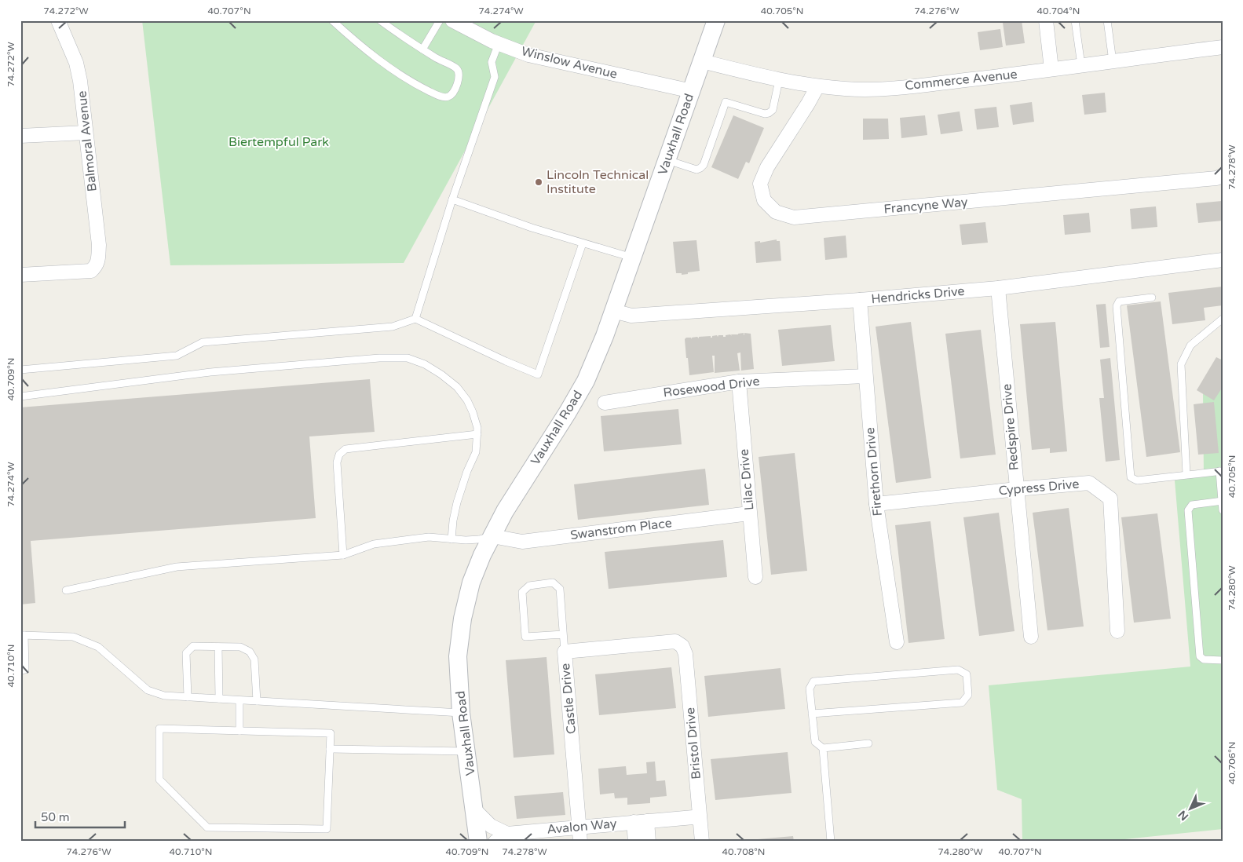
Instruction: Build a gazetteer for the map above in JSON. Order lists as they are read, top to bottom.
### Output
{
  "streets": {
    "street": [
      "Winslow Avenue",
      "Commerce Avenue",
      "Vauxhall Road",
      "Balmoral Avenue",
      "Francyne Way",
      "Hendricks Drive",
      "Rosewood Drive",
      "Redspire Drive",
      "Firethorn Drive",
      "Lilac Drive",
      "Cypress Drive",
      "Swanstrom Place",
      "Castle Drive",
      "Bristol Drive",
      "Avalon Way"
    ]
  },
  "crossings": [
    ["Winslow Avenue", "Vauxhall Road"],
    ["Commerce Avenue", "Vauxhall Road"],
    ["Commerce Avenue", "Francyne Way"],
    ["Vauxhall Road", "Hendricks Drive"],
    ["Vauxhall Road", "Swanstrom Place"],
    ["Hendricks Drive", "Redspire Drive"],
    ["Hendricks Drive", "Firethorn Drive"],
    ["Rosewood Drive", "Firethorn Drive"],
    ["Rosewood Drive", "Lilac Drive"],
    ["Redspire Drive", "Cypress Drive"],
    ["Firethorn Drive", "Cypress Drive"],
    ["Lilac Drive", "Swanstrom Place"],
    ["Castle Drive", "Bristol Drive"],
    ["Castle Drive", "Avalon Way"],
    ["Bristol Drive", "Avalon Way"]
  ],
  "parks": ["Biertempful Park"],
  "places": ["Lincoln Technical Institute"],
  "scale_bar": "50 m",
  "north": "bottom left",
  "coordinates": [
    "74.272°W",
    "40.707°N",
    "74.274°W",
    "40.705°N",
    "74.276°W",
    "40.704°N",
    "74.278°W",
    "40.709°N",
    "74.280°W",
    "40.710°N",
    "40.706°N",
    "40.708°N"
  ]
}
